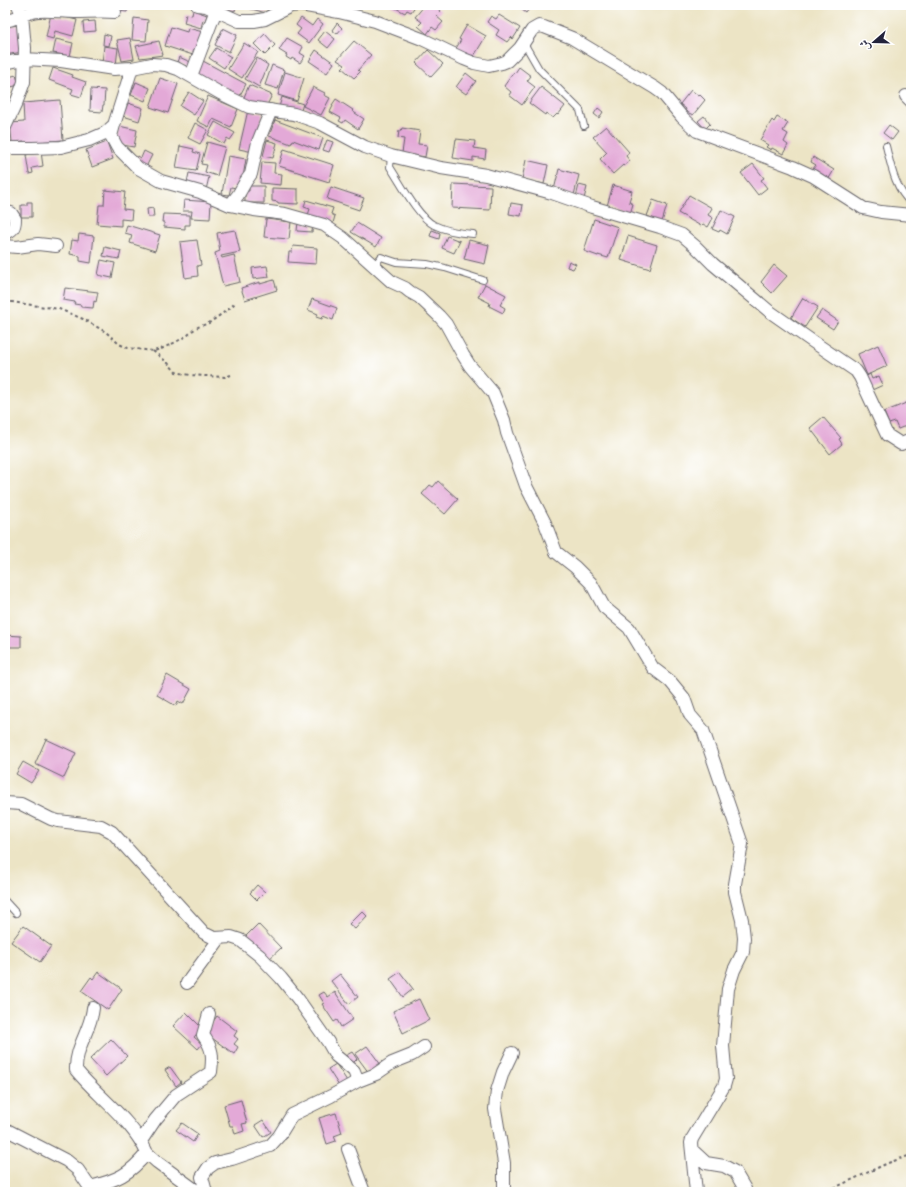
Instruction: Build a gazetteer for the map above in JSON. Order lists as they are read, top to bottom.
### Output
{
  "north": "left"
}
